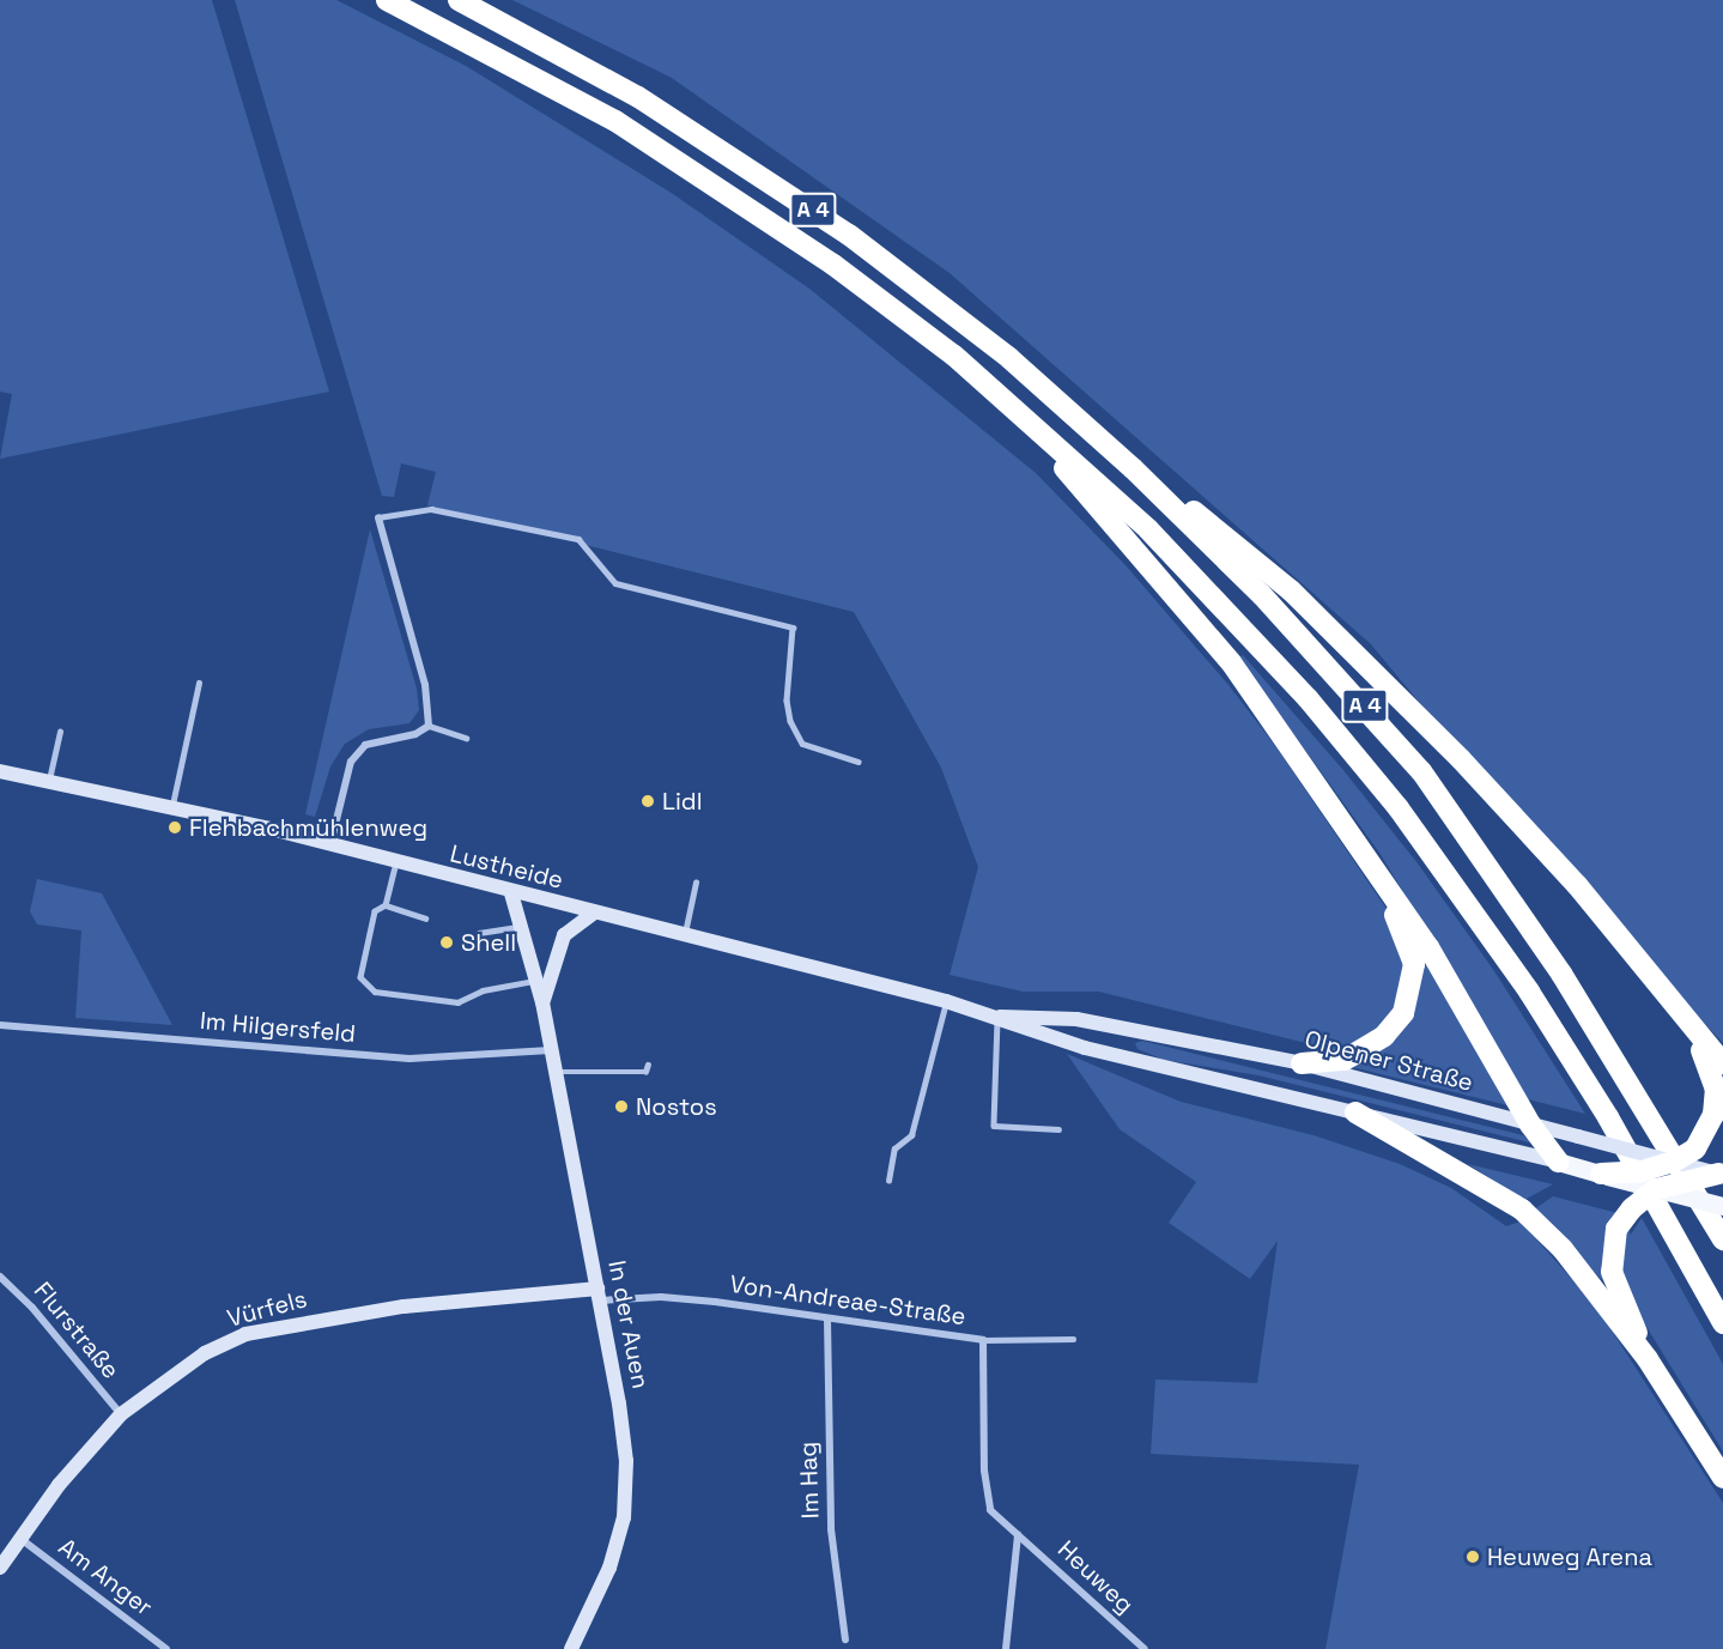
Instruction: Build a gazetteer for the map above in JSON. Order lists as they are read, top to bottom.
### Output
{
  "streets": {
    "highway": ["A 4"],
    "main road": [
      "Lustheide",
      "Olpener Straße",
      "Vürfels",
      "In der Auen"
    ],
    "street": [
      "Im Hilgersfeld",
      "Von-Andreae-Straße",
      "Flurstraße",
      "Im Hag",
      "Am Anger",
      "Heuweg"
    ]
  },
  "crossings": [
    ["Lustheide", "Olpener Straße"],
    ["Lustheide", "In der Auen"],
    ["Im Hilgersfeld", "In der Auen"],
    ["Von-Andreae-Straße", "Vürfels"],
    ["Von-Andreae-Straße", "In der Auen"],
    ["Von-Andreae-Straße", "Im Hag"],
    ["Von-Andreae-Straße", "Heuweg"],
    ["Vürfels", "In der Auen"],
    ["Vürfels", "Flurstraße"],
    ["Vürfels", "Am Anger"]
  ],
  "places": [
    "Lidl",
    "Flehbachmühlenweg",
    "Shell",
    "Nostos",
    "Heuweg Arena"
  ]
}
